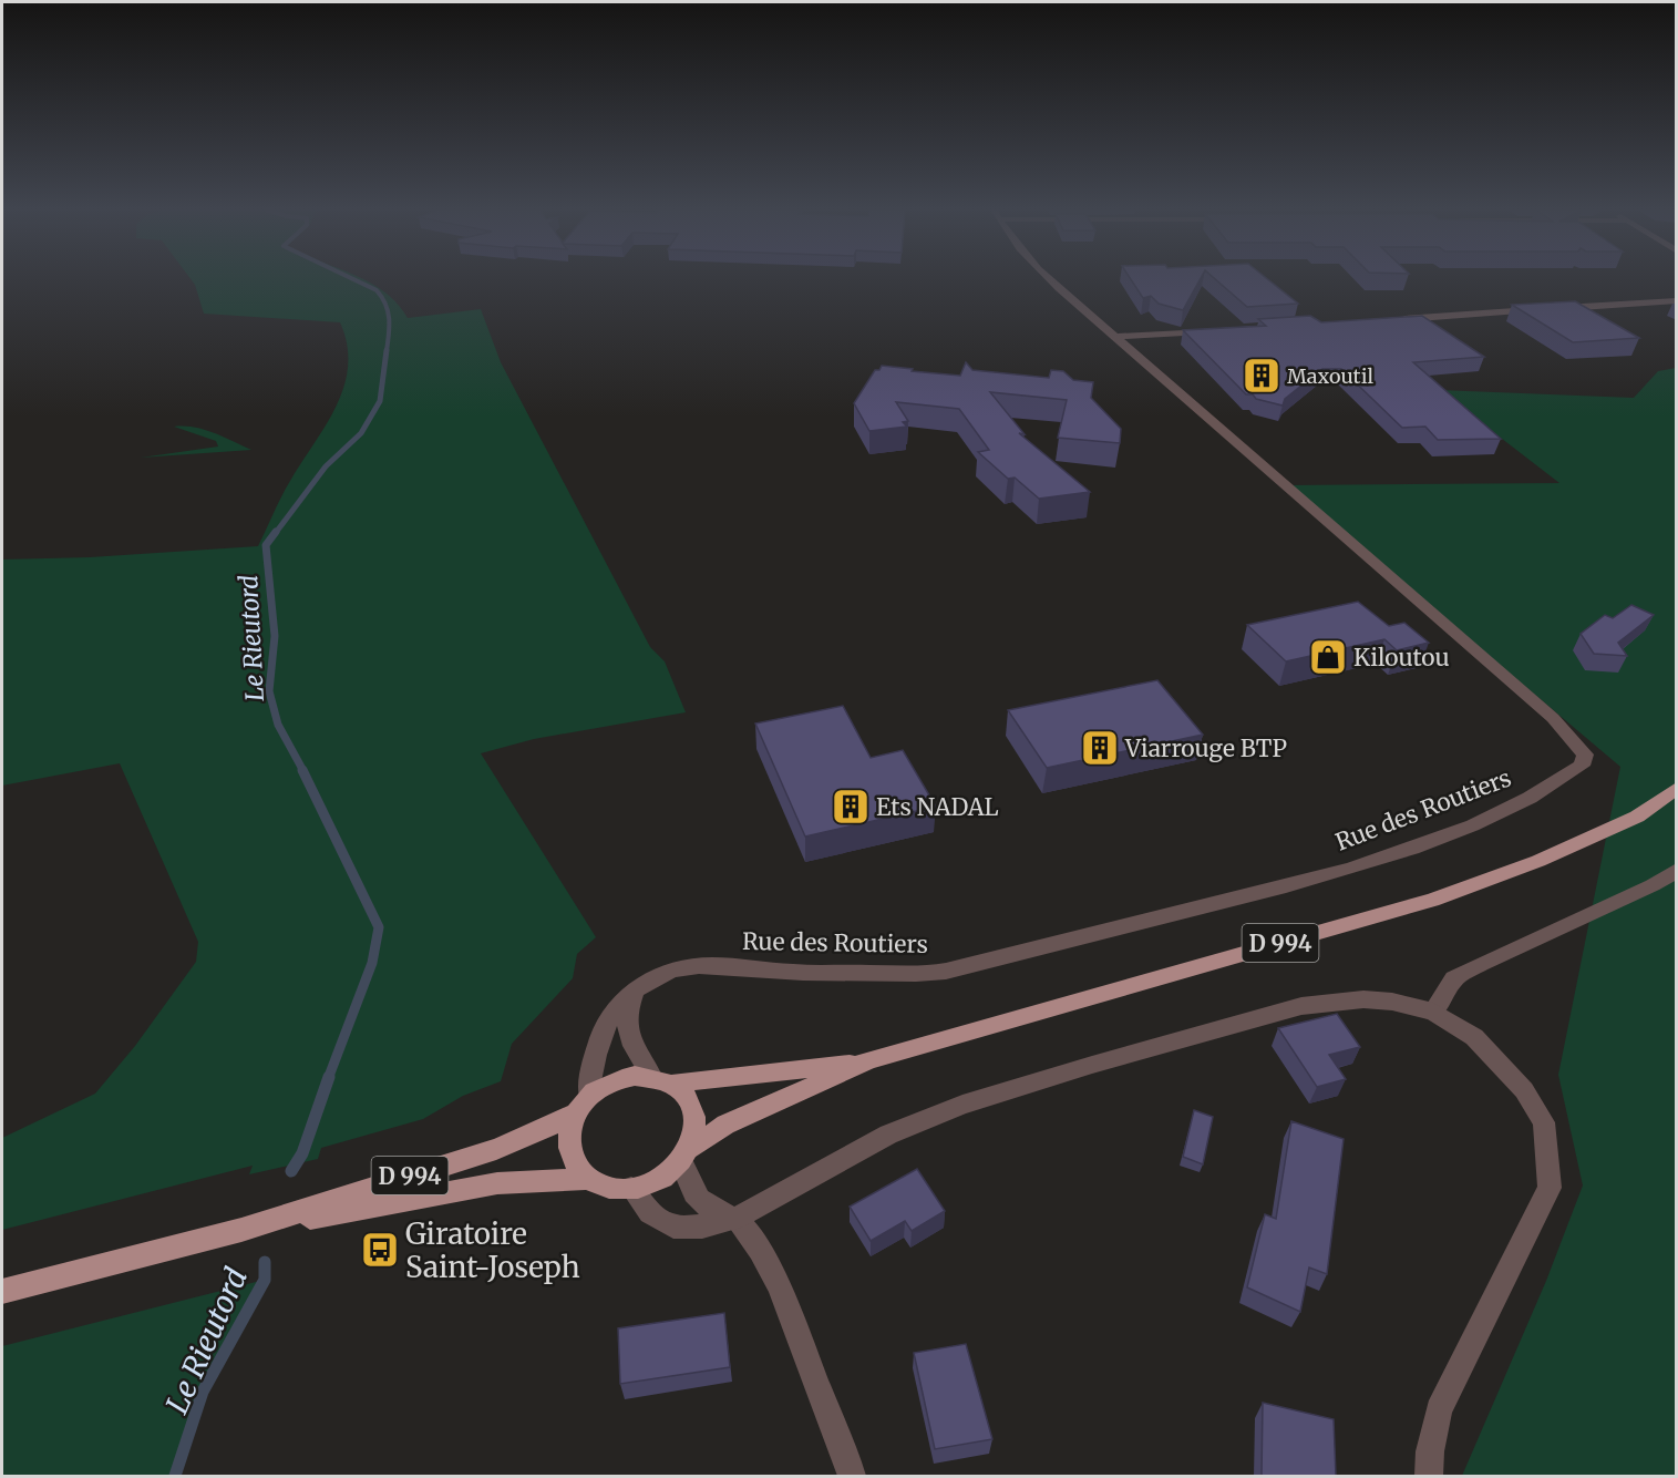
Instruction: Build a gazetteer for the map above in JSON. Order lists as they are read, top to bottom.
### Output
{
  "streets": {
    "main road": ["D 994"],
    "street": ["Rue des Routiers"]
  },
  "crossings": [
    ["Rue des Routiers", "D 994"]
  ],
  "water": ["Le Rieutord"],
  "places": {
    "building": ["Maxoutil", "Viarrouge BTP", "Ets NADAL"],
    "shop": ["Kiloutou"],
    "bus stop": ["Giratoire Saint-Joseph"]
  }
}
